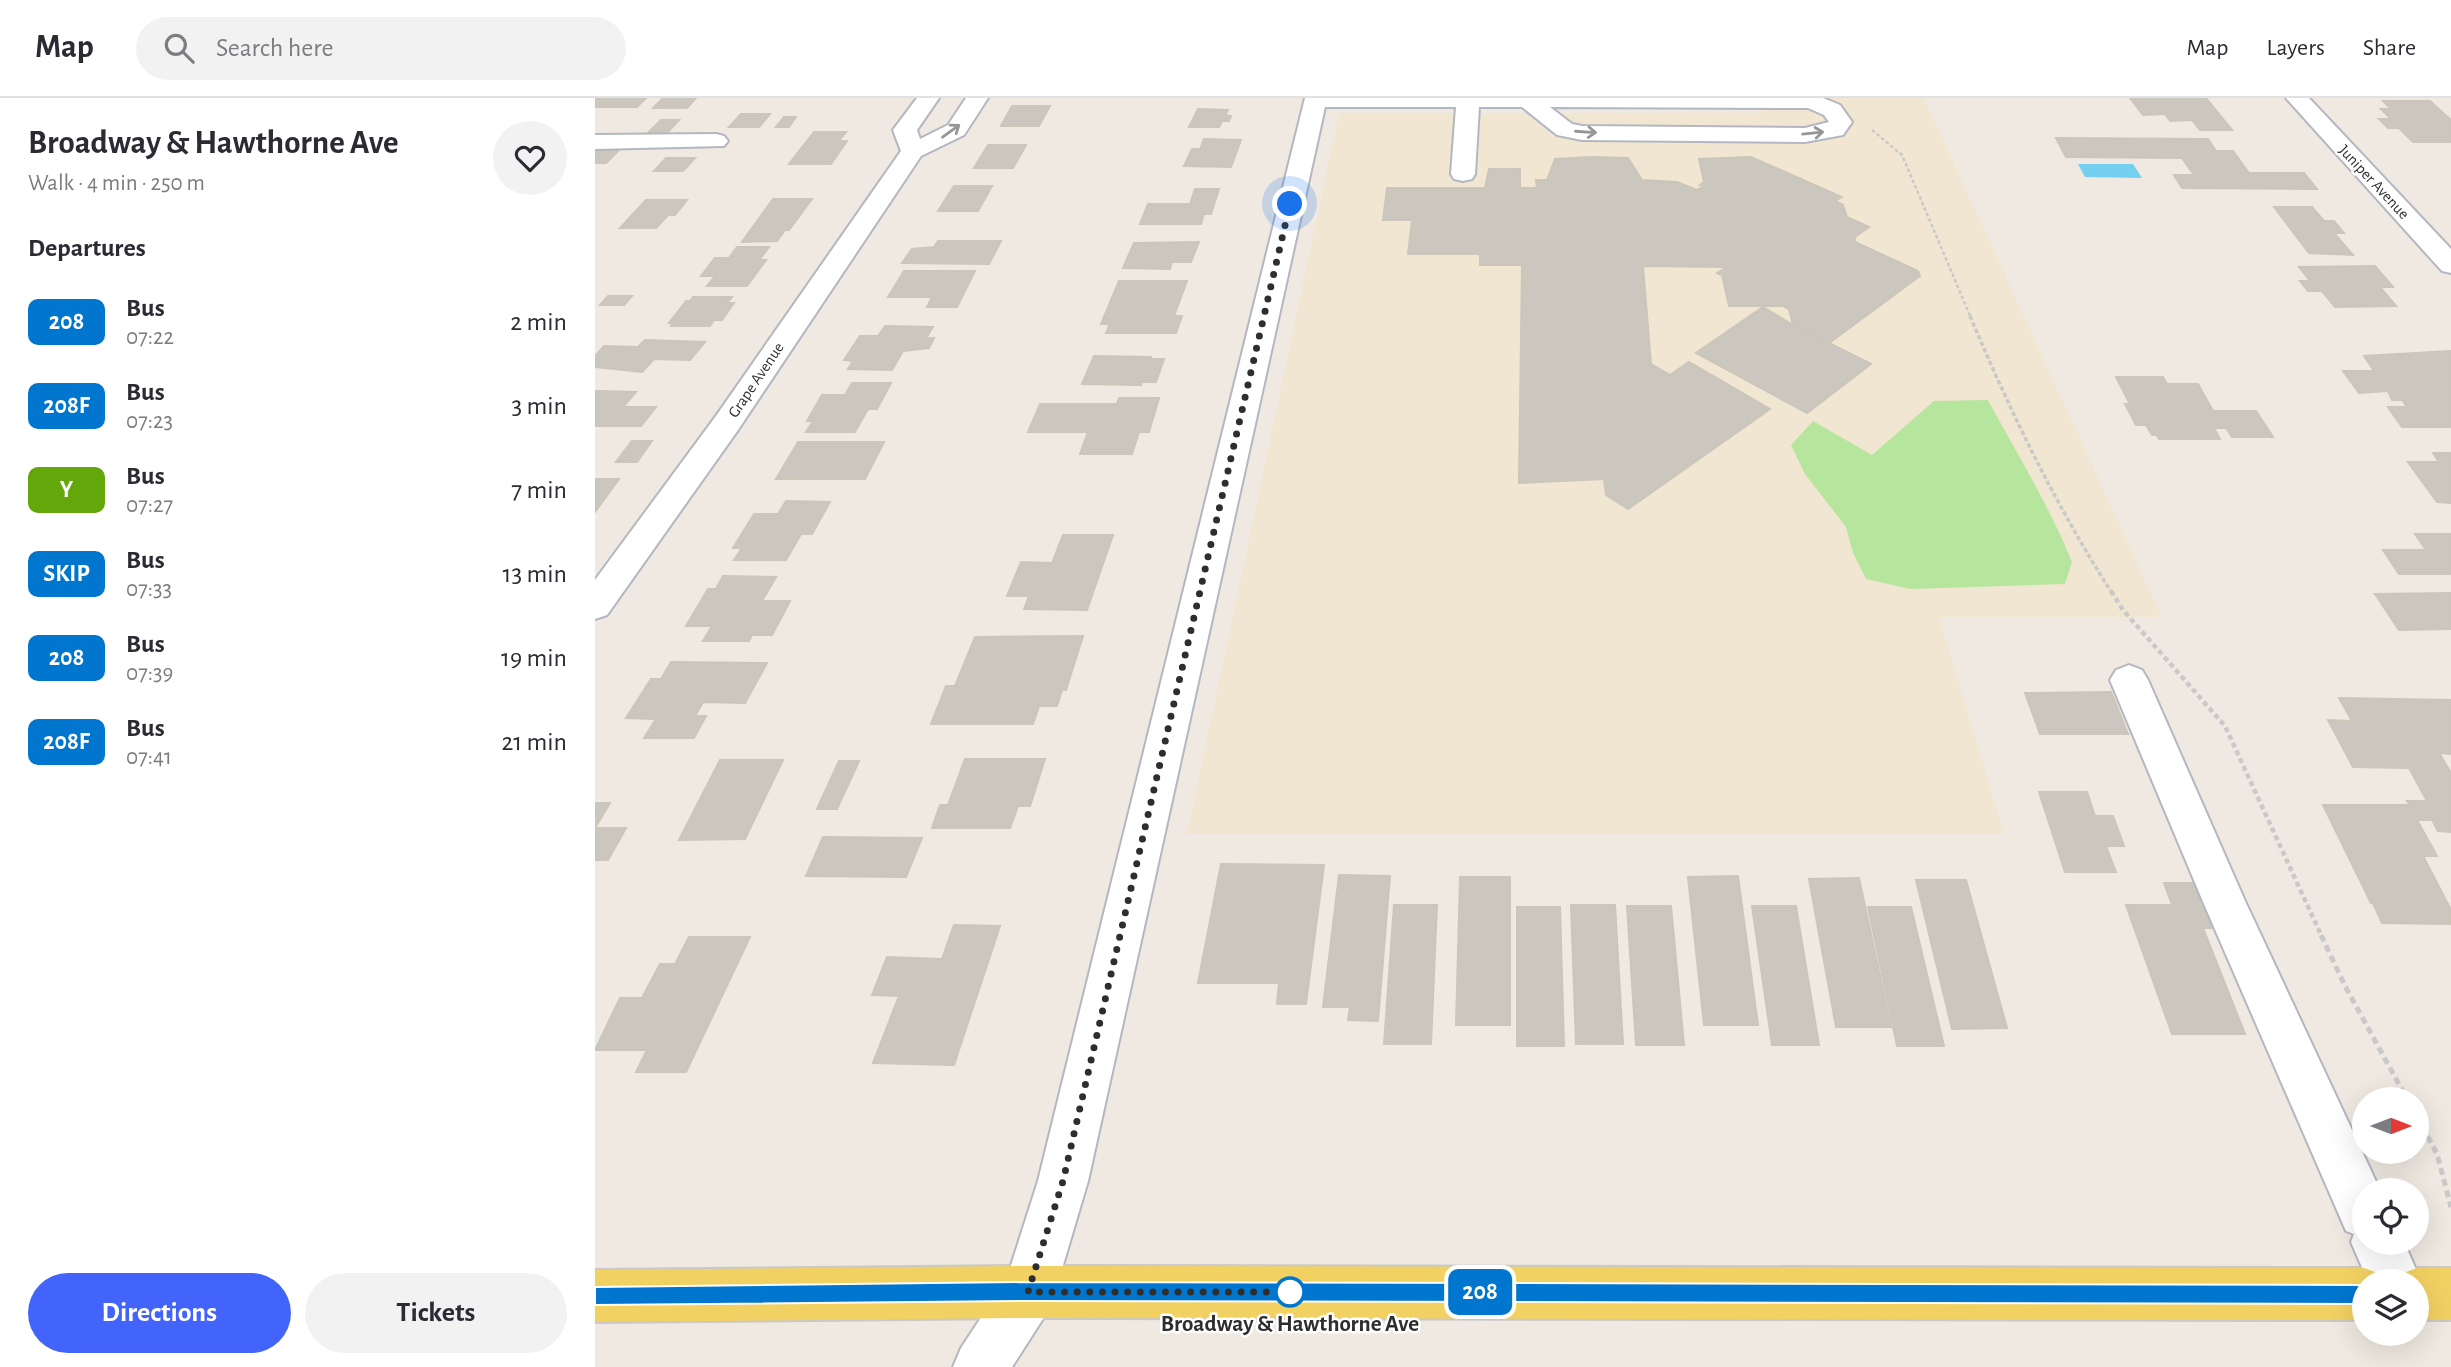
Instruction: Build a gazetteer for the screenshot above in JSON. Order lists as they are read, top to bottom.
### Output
{
  "streets": {
    "street": ["Juniper Avenue", "Grape Avenue"]
  },
  "places": ["Broadway & Hawthorne Ave"],
  "lines": ["bus line 208"],
  "north": "right",
  "page": {
    "header": "Map",
    "search": "Search here",
    "nav": ["Map", "Layers", "Share"],
    "heading": [
      ["Broadway & Hawthorne Ave", "Walk · 4 min · 250 m"],
      "Departures"
    ],
    "on_map": "208",
    "list": [
      {
        "mark": "208",
        "name": "Bus",
        "note": "07:22",
        "value": "2 min"
      },
      {
        "mark": "208F",
        "name": "Bus",
        "note": "07:23",
        "value": "3 min"
      },
      {
        "mark": "Y",
        "name": "Bus",
        "note": "07:27",
        "value": "7 min"
      },
      {
        "mark": "SKIP",
        "name": "Bus",
        "note": "07:33",
        "value": "13 min"
      },
      {
        "mark": "208",
        "name": "Bus",
        "note": "07:39",
        "value": "19 min"
      },
      {
        "mark": "208F",
        "name": "Bus",
        "note": "07:41",
        "value": "21 min"
      }
    ],
    "buttons": ["Directions", "Tickets"]
  }
}
